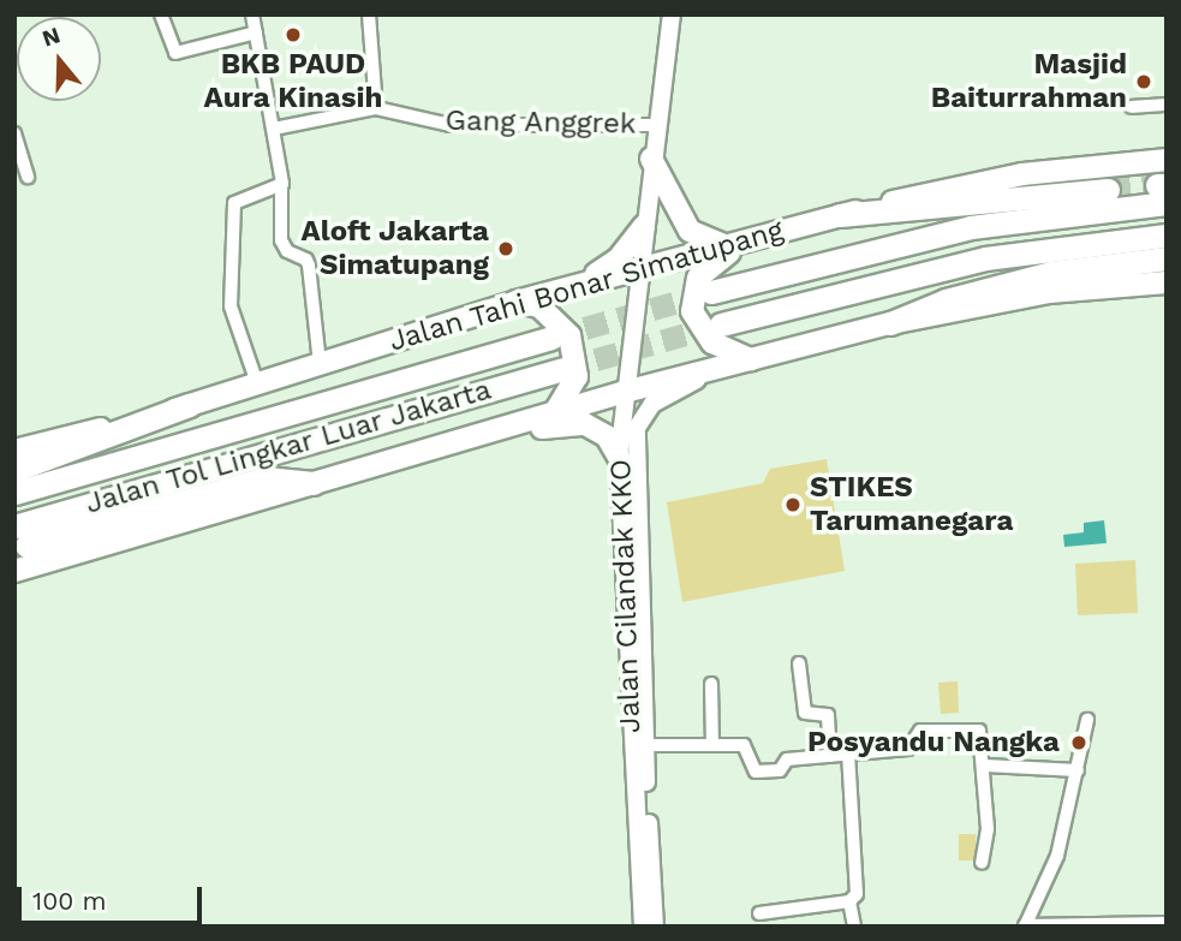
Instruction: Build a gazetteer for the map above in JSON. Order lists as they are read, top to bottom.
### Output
{
  "streets": {
    "highway": ["Jalan Tahi Bonar Simatupang", "Jalan Tol Lingkar Luar Jakarta"],
    "street": ["Gang Anggrek", "Jalan Cilandak KKO"]
  },
  "crossings": [
    ["Gang Anggrek", "Jalan Cilandak KKO"],
    ["Jalan Tahi Bonar Simatupang", "Jalan Cilandak KKO"]
  ],
  "places": [
    "BKB PAUD Aura Kinasih",
    "Masjid Baiturrahman",
    "Aloft Jakarta Simatupang",
    "STIKES Tarumanegara",
    "Posyandu Nangka"
  ],
  "scale_bar": "100 m",
  "north": "top"
}
